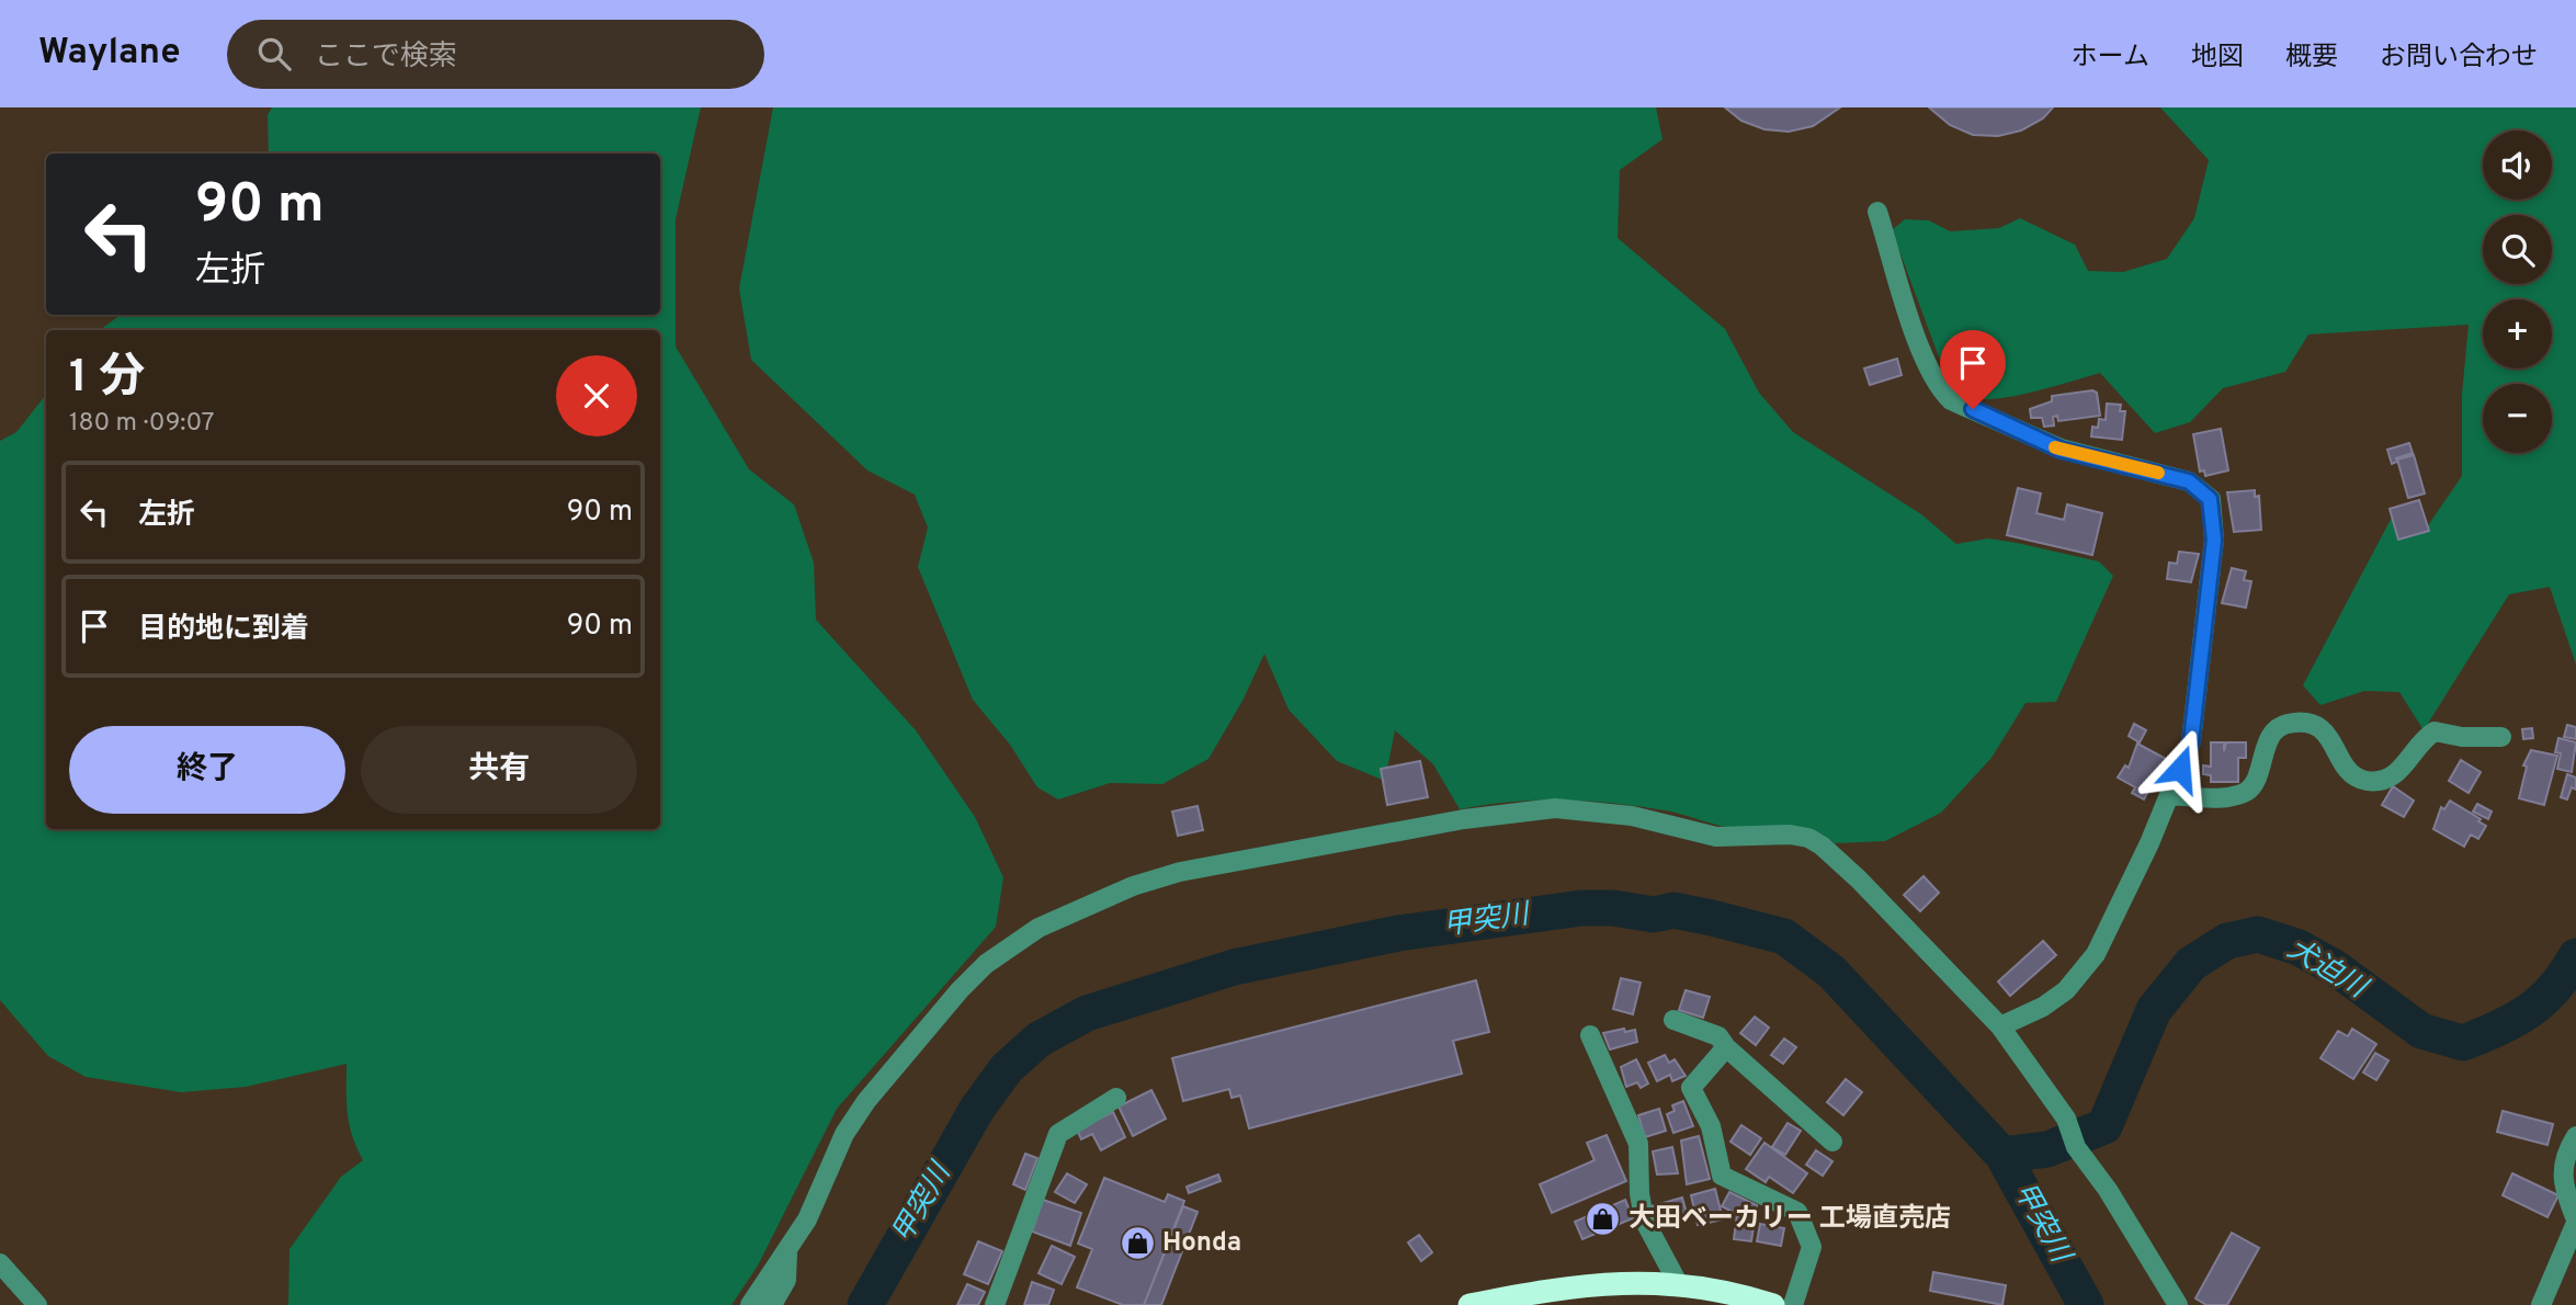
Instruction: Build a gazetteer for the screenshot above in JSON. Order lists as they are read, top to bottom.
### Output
{
  "water": ["甲突川", "犬迫川"],
  "places": {
    "shop": ["大田ベーカリー 工場直売店", "Honda"]
  },
  "page": {
    "header": "Waylane",
    "search": "ここで検索",
    "nav": [
      "ホーム",
      "地図",
      "概要",
      "お問い合わせ"
    ],
    "map_buttons": ["+", "−"],
    "turn": ["90 m", "左折"],
    "heading": ["1 分", "180 m · 09:07"],
    "list": [
      {
        "name": "左折",
        "value": "90 m"
      },
      {
        "name": "目的地に到着",
        "value": "90 m"
      }
    ],
    "buttons": ["終了", "共有"]
  }
}
